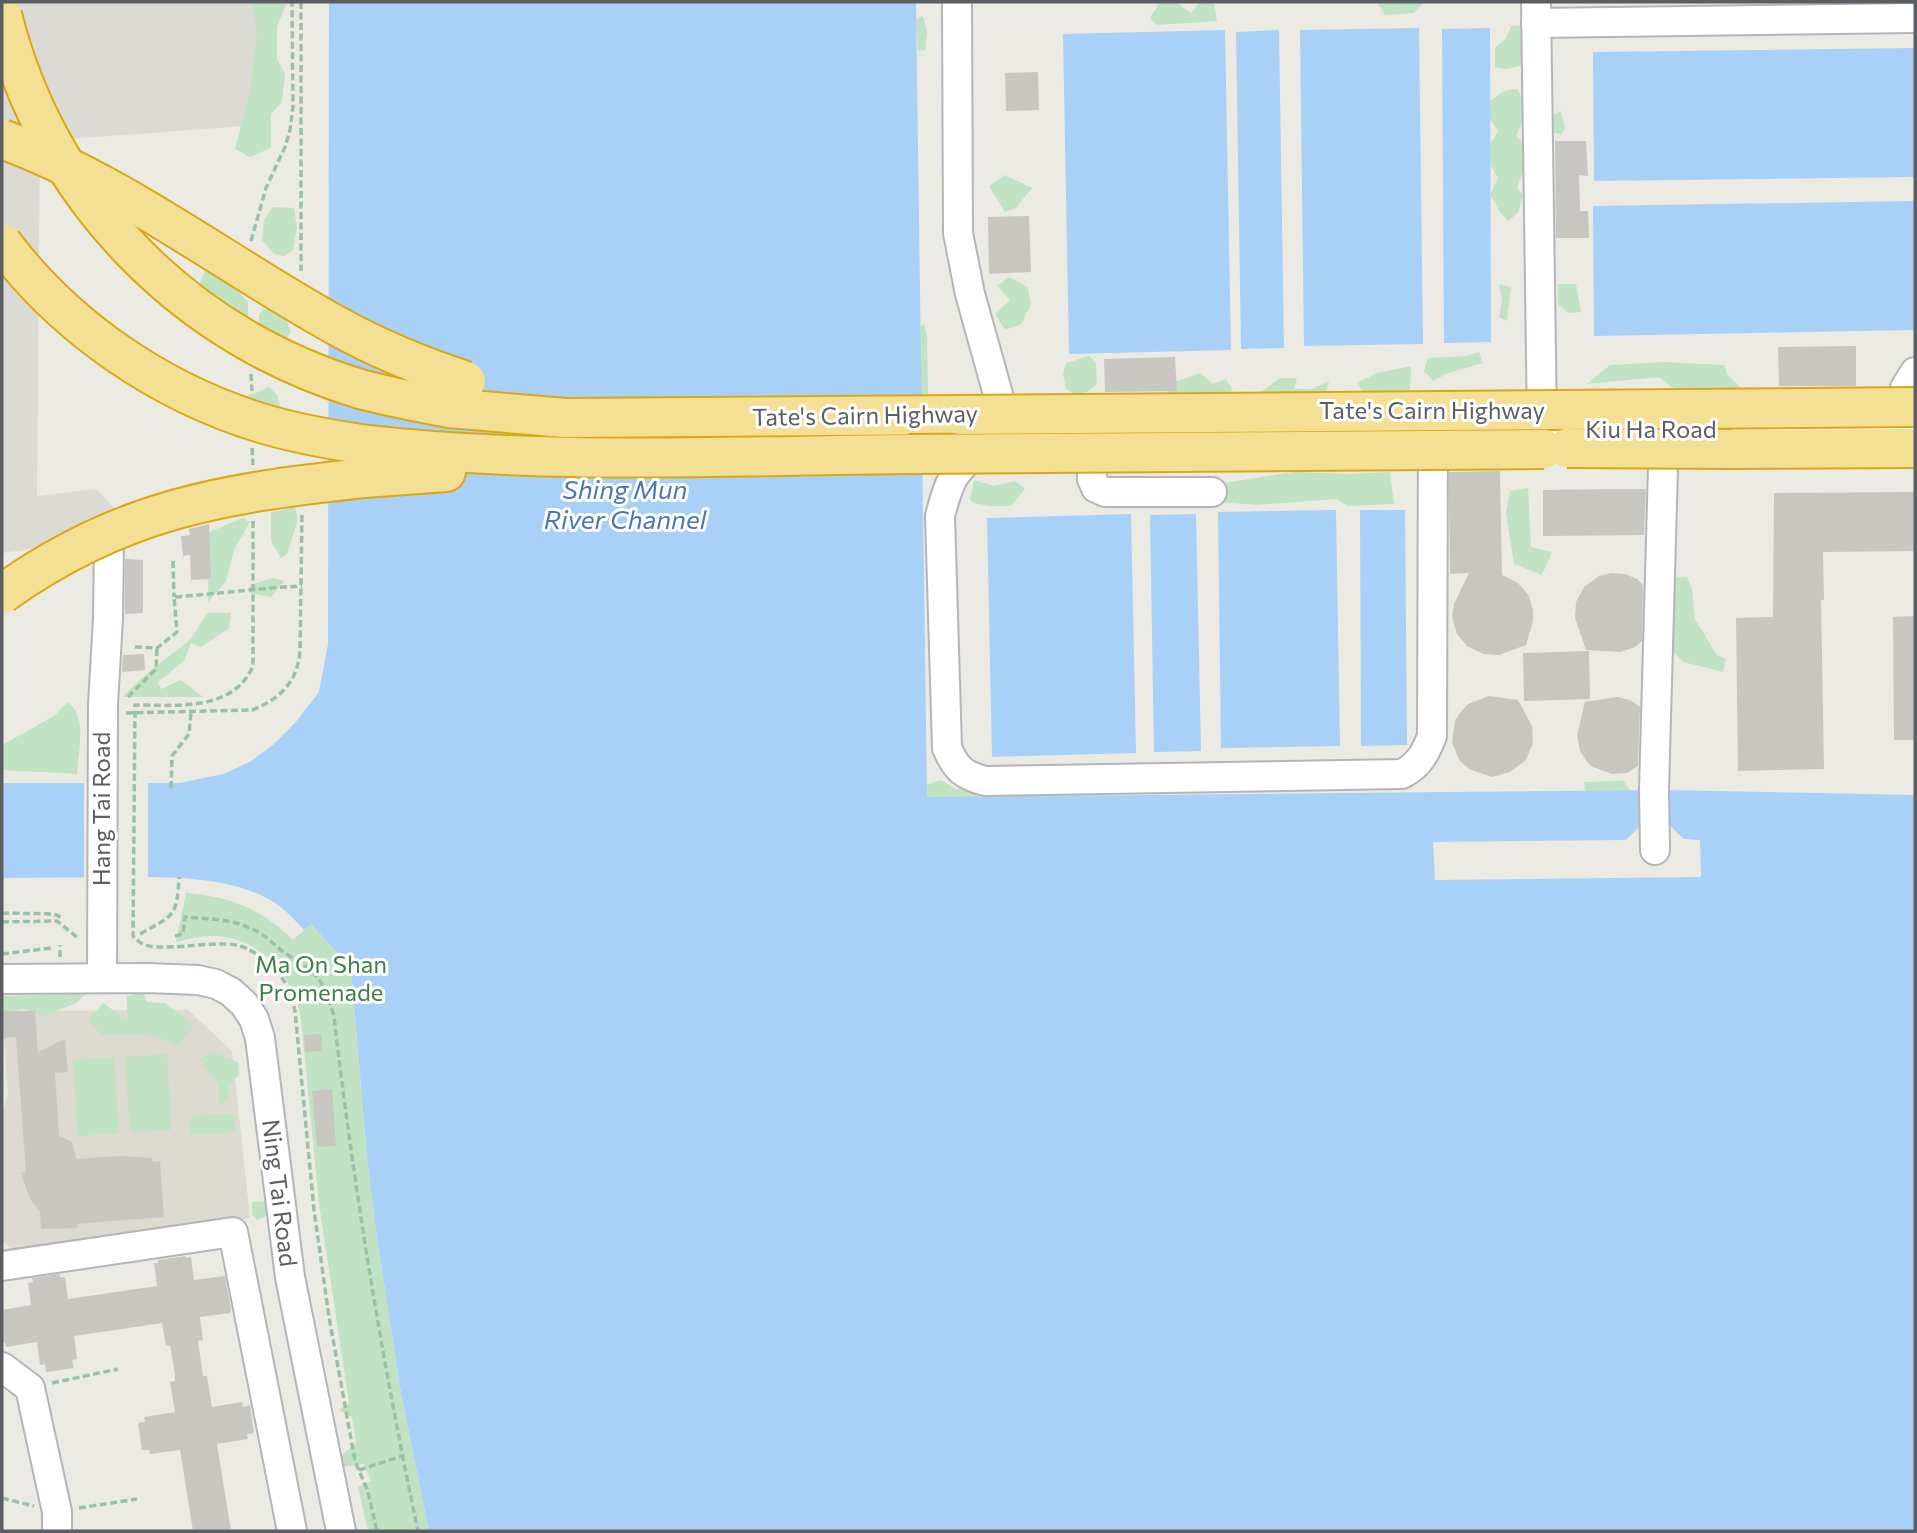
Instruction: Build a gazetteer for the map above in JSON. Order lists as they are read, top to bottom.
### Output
{
  "streets": {
    "highway": ["Tate's Cairn Highway"],
    "street": ["Kiu Ha Road", "Hang Tai Road", "Ning Tai Road"]
  },
  "crossings": [
    ["Tate's Cairn Highway", "Kiu Ha Road"],
    ["Hang Tai Road", "Ning Tai Road"]
  ],
  "water": ["Shing Mun River Channel"],
  "parks": ["Ma On Shan Promenade"]
}
